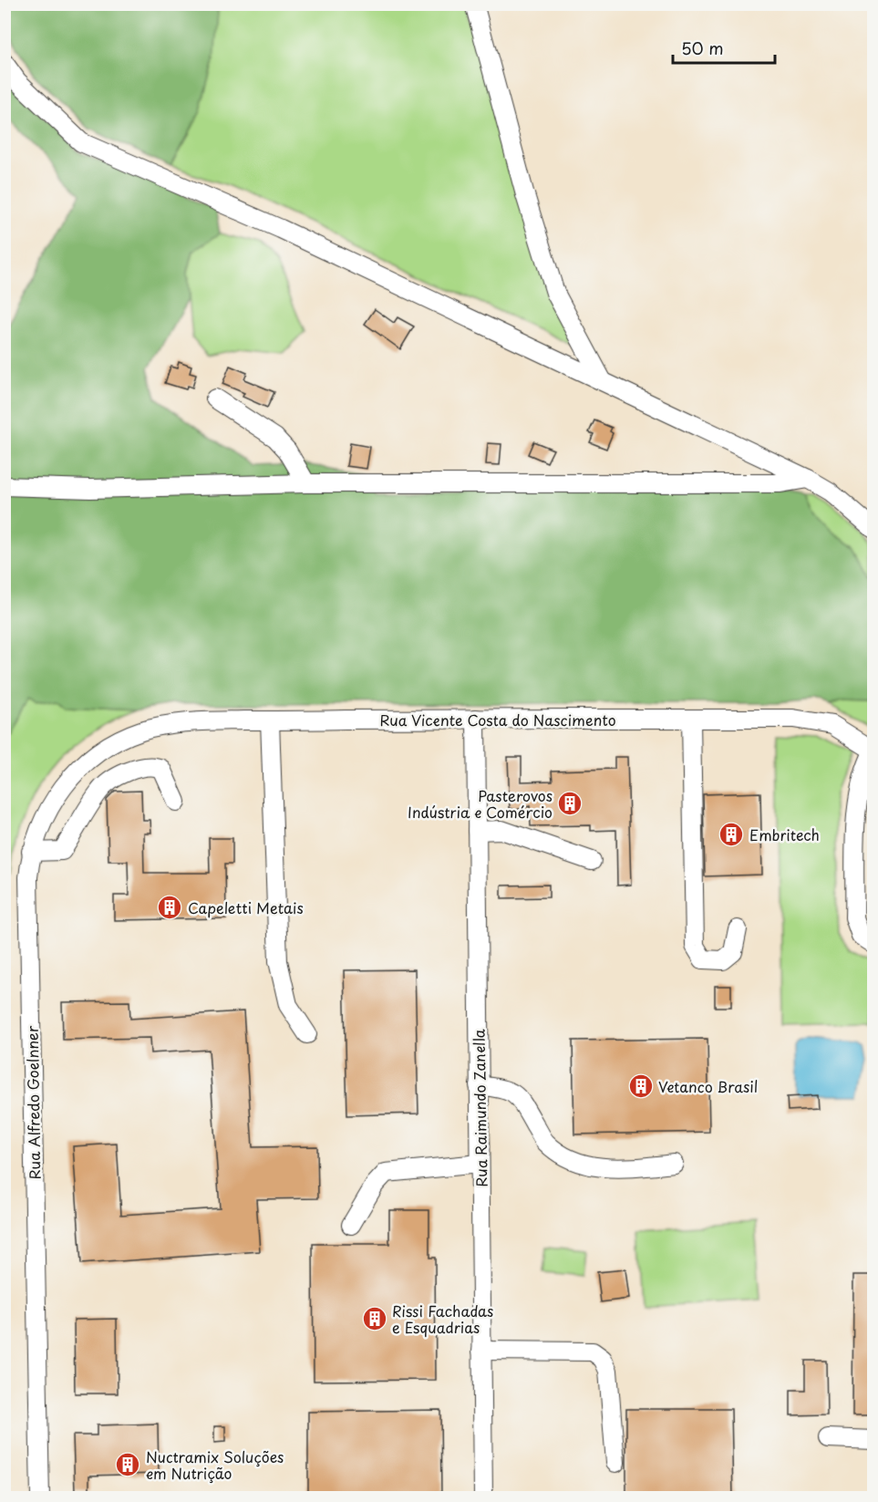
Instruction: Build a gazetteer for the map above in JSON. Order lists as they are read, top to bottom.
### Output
{
  "streets": {
    "street": ["Rua Vicente Costa do Nascimento", "Rua Alfredo Goelnner", "Rua Raimundo Zanella"]
  },
  "crossings": [
    ["Rua Vicente Costa do Nascimento", "Rua Alfredo Goelnner"],
    ["Rua Vicente Costa do Nascimento", "Rua Raimundo Zanella"]
  ],
  "places": {
    "building": [
      "Pasterovos Indústria e Comércio",
      "Embritech",
      "Capeletti Metais",
      "Vetanco Brasil",
      "Rissi Fachadas e Esquadrias",
      "Nuctramix Soluções em Nutrição"
    ]
  },
  "scale_bar": "50 m"
}
